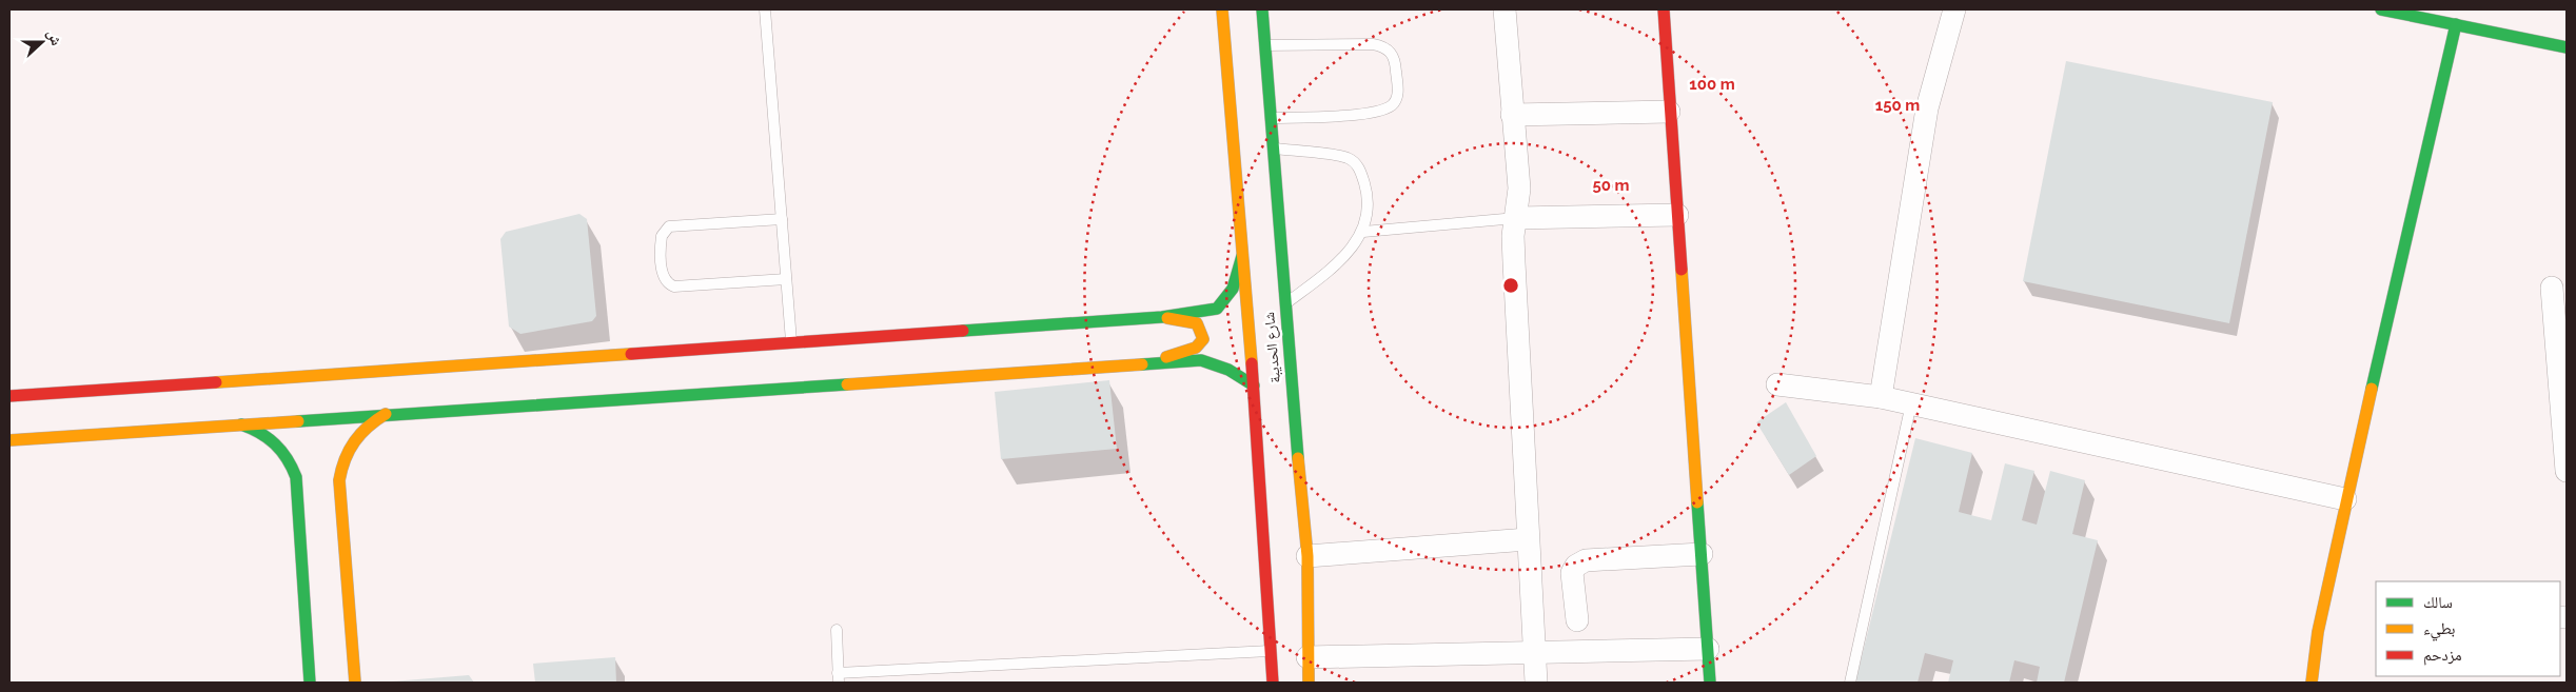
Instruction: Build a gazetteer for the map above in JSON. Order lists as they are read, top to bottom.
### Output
{
  "streets": {
    "street": ["شارع الحديبة"]
  },
  "legend": ["سالك", "بطيء", "مزدحم"],
  "north": "right",
  "rings": ["100 m", "150 m", "50 m"]
}
